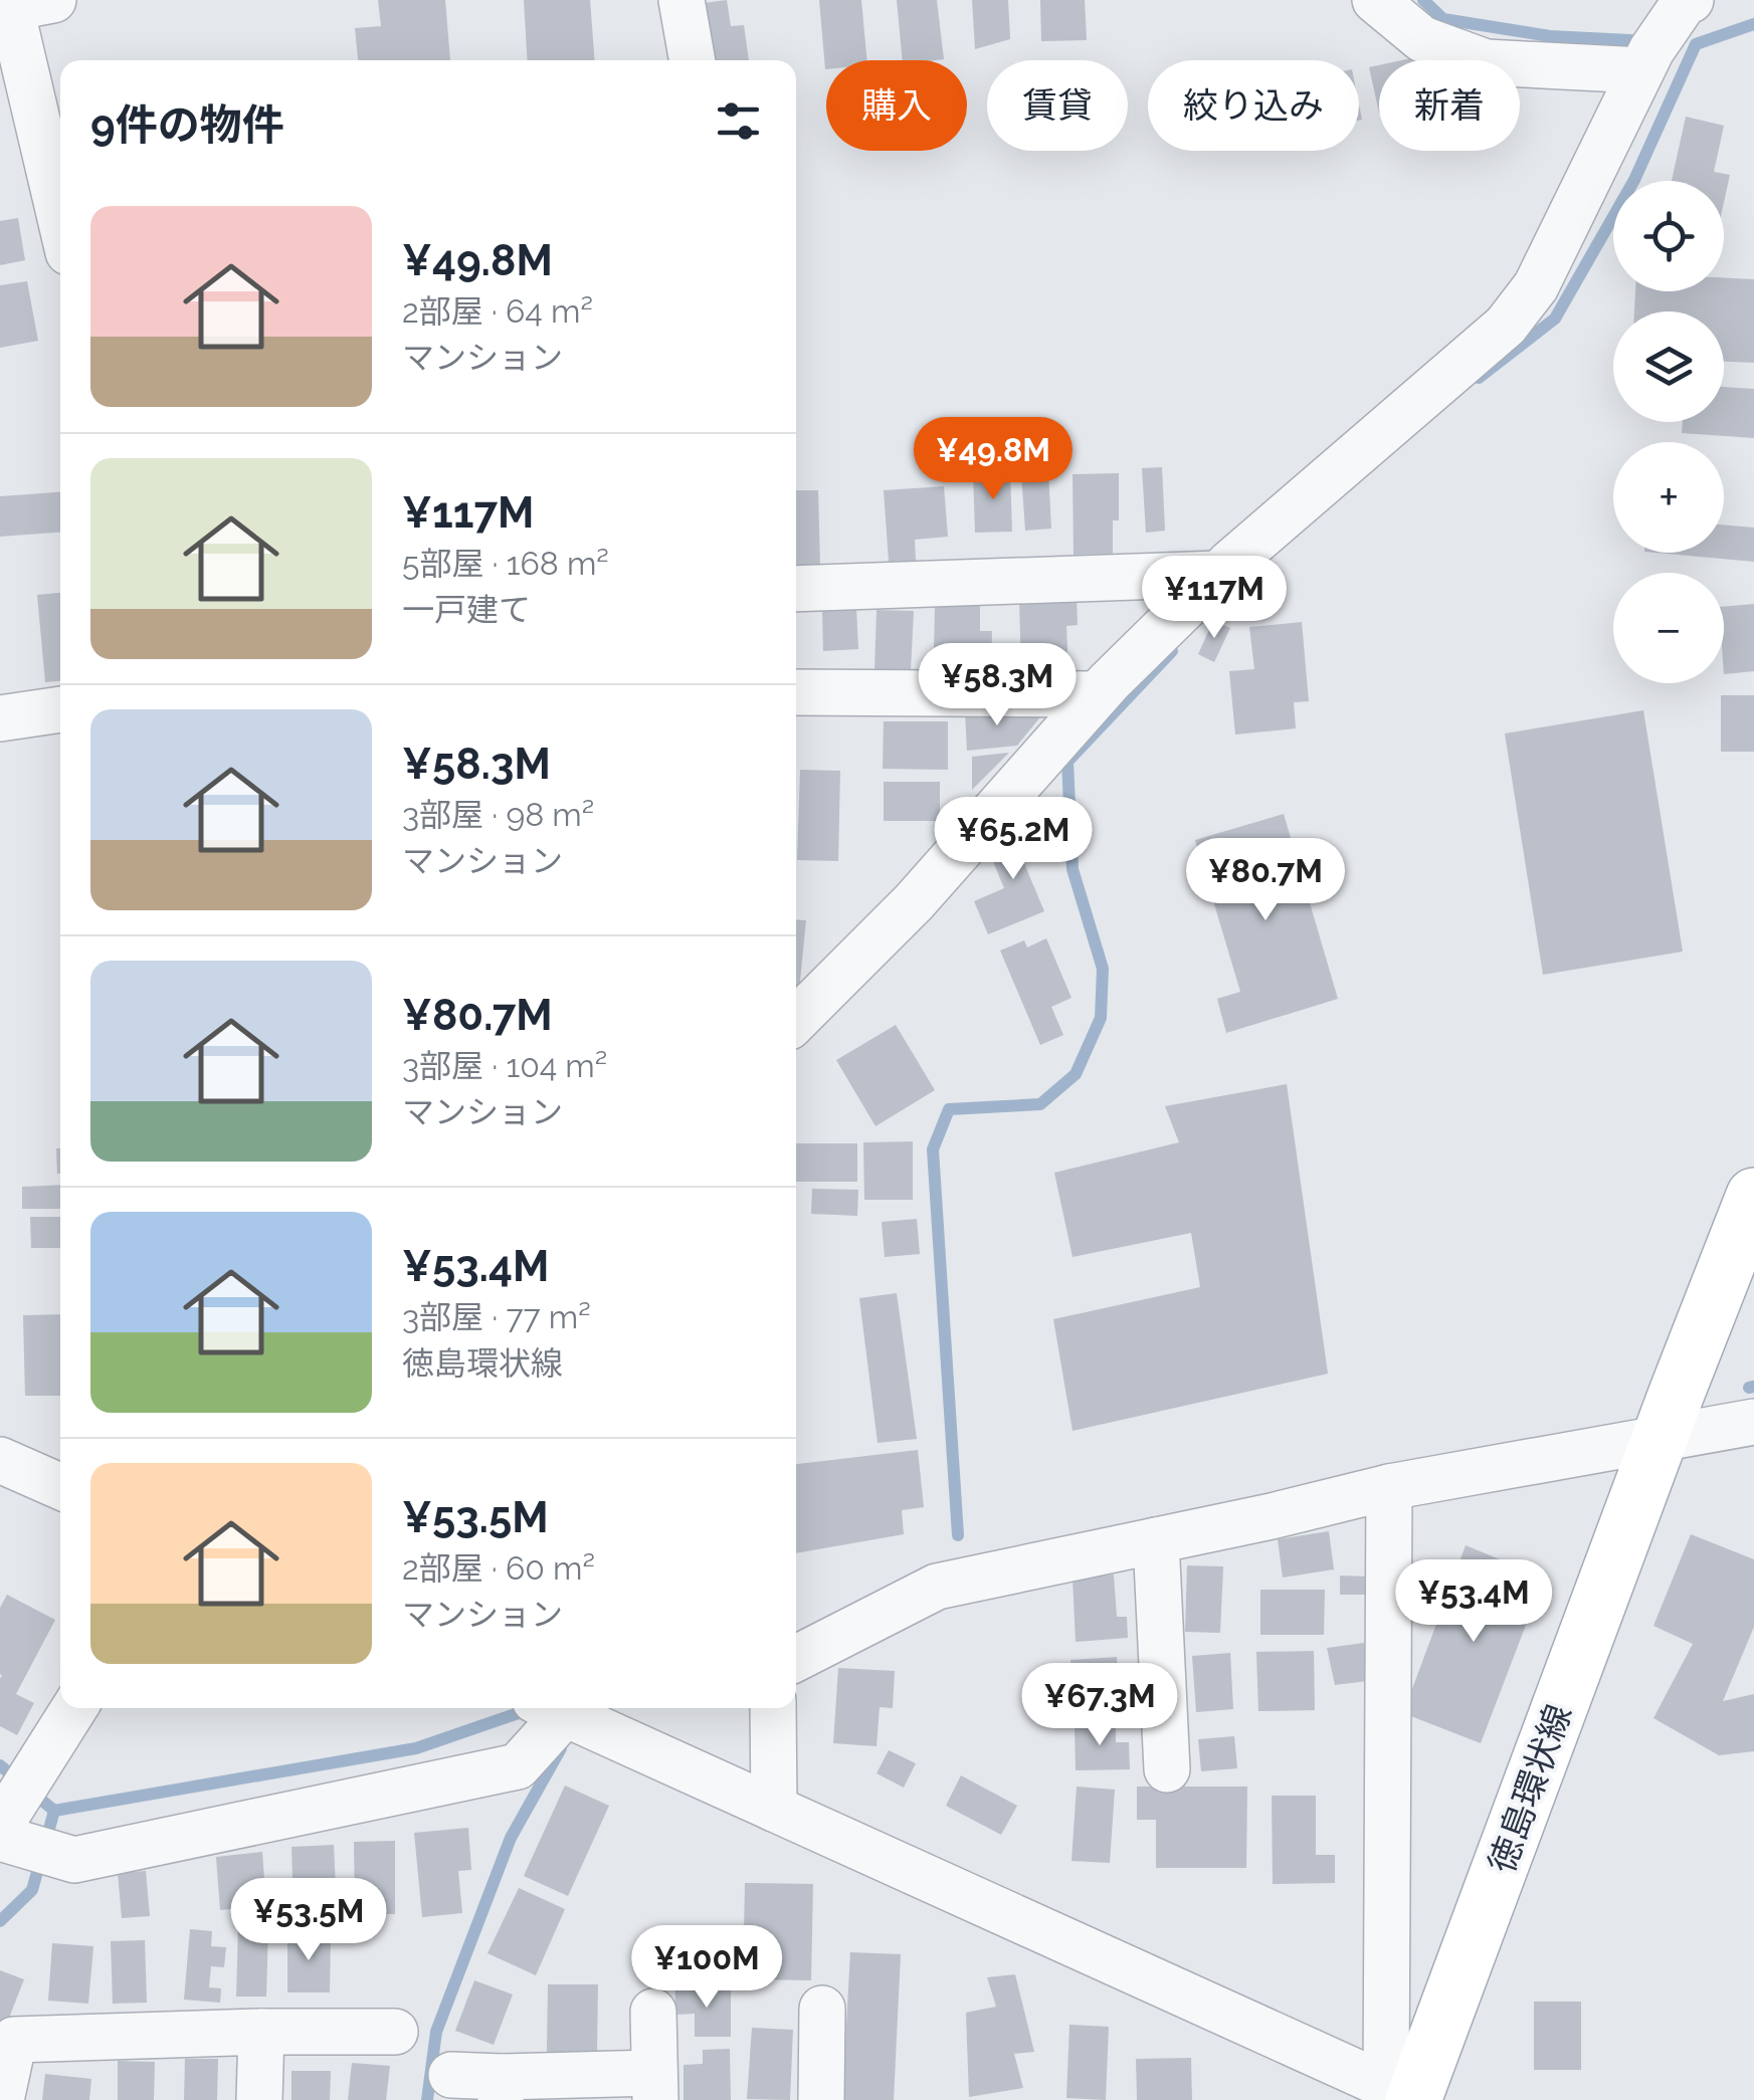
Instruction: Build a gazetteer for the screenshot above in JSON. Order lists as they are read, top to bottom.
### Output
{
  "streets": {
    "main road": ["徳島環状線"]
  },
  "page": {
    "chip": [
      "購入",
      "賃貸",
      "絞り込み",
      "新着"
    ],
    "heading": "9件の物件",
    "map_buttons": ["+", "−"],
    "list": [
      {
        "name": "¥49.8M",
        "note": "2部屋 · 64 m² · マンション"
      },
      {
        "name": "¥117M",
        "note": "5部屋 · 168 m² · 一戸建て"
      },
      {
        "name": "¥58.3M",
        "note": "3部屋 · 98 m² · マンション"
      },
      {
        "name": "¥80.7M",
        "note": "3部屋 · 104 m² · マンション"
      },
      {
        "name": "¥53.4M",
        "note": "3部屋 · 77 m² · 徳島環状線"
      },
      {
        "name": "¥53.5M",
        "note": "2部屋 · 60 m² · マンション"
      }
    ],
    "price": [
      "¥49.8M",
      "¥117M",
      "¥58.3M",
      "¥65.2M",
      "¥80.7M",
      "¥53.4M",
      "¥67.3M",
      "¥53.5M",
      "¥100M"
    ]
  }
}
